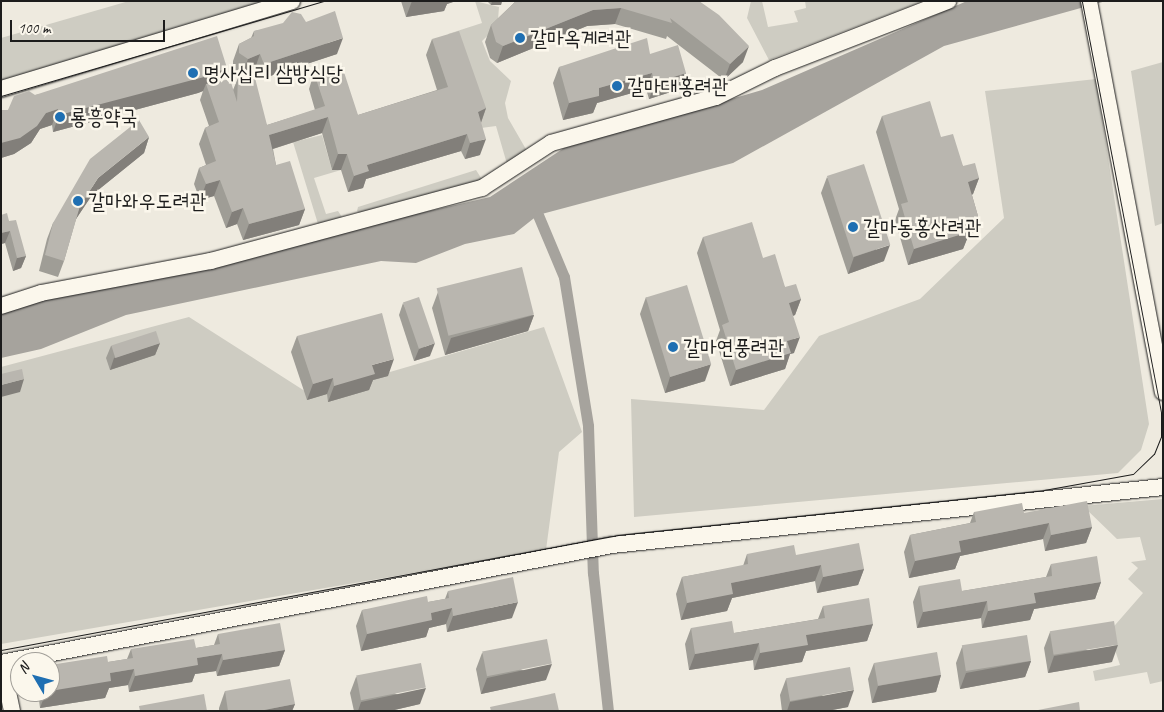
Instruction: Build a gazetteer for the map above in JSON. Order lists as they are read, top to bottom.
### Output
{
  "places": [
    "갈마옥계려관",
    "명사십리 삼방식당",
    "갈마대홍려관",
    "룡흥약국",
    "갈마와우도려관",
    "갈마동홍산려관",
    "갈마연풍려관"
  ],
  "scale_bar": "100 m",
  "north": "top left"
}
